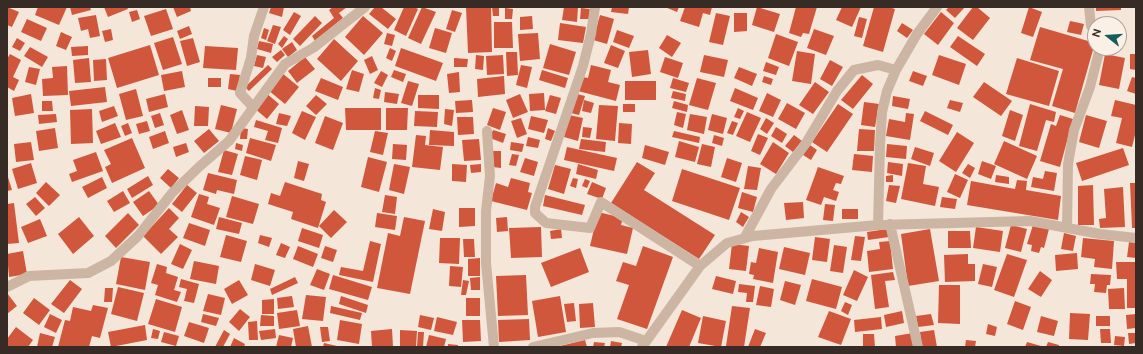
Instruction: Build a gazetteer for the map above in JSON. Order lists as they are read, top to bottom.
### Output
{
  "north": "left"
}
